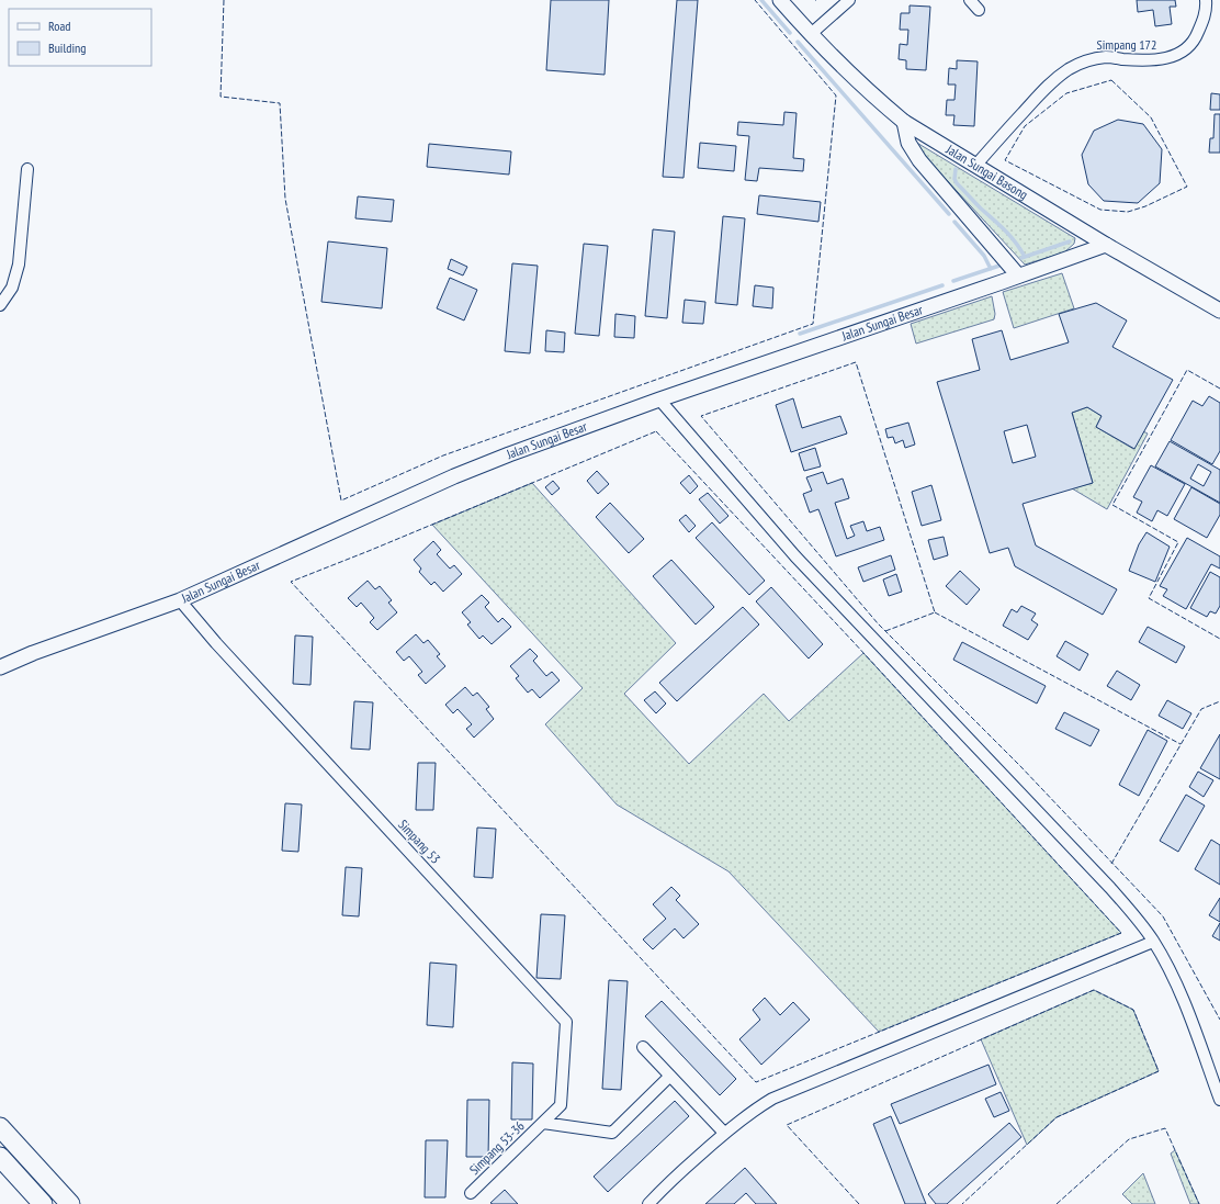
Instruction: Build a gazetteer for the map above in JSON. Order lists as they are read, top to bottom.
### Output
{
  "streets": {
    "street": [
      "Simpang 172",
      "Jalan Sungai Basong",
      "Jalan Sungai Besar",
      "Simpang 53",
      "Simpang 53-36"
    ]
  },
  "crossings": [
    ["Simpang 172", "Jalan Sungai Basong"],
    ["Jalan Sungai Basong", "Jalan Sungai Besar"],
    ["Jalan Sungai Besar", "Simpang 53"],
    ["Simpang 53", "Simpang 53-36"]
  ],
  "legend": ["Road", "Building"]
}
